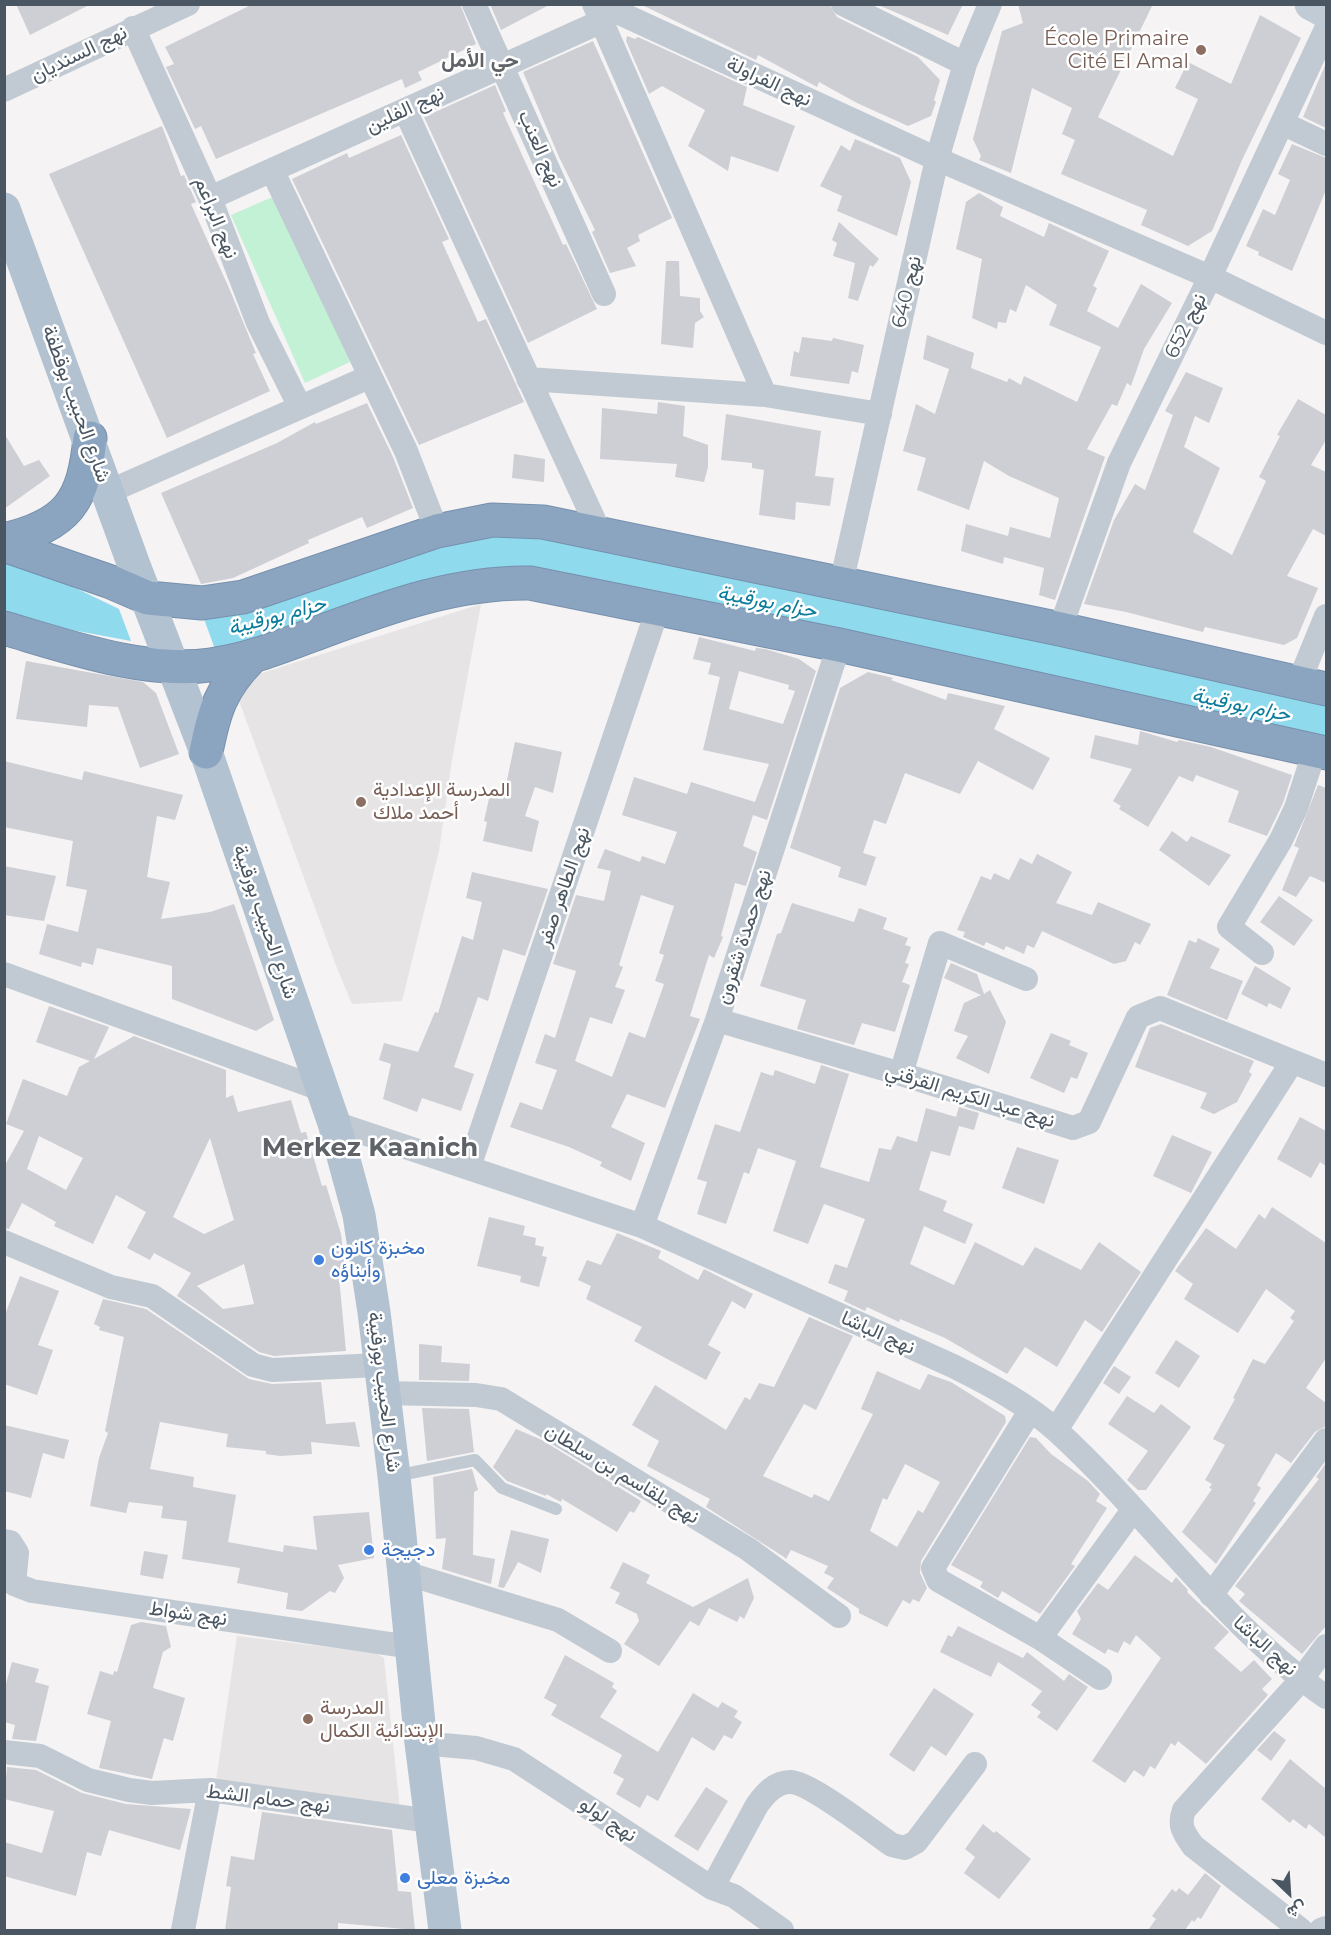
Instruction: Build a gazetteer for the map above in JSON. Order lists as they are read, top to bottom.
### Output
{
  "streets": {
    "main road": ["شارع الحبيب بوقطفة", "شارع الحبيب بورقيبة"],
    "street": [
      "نهج السنديان",
      "نهج الفراولة",
      "نهج الفلين",
      "نهج العنب",
      "نهج البراعم",
      "نهج 640",
      "نهج 652",
      "نهج الطاهر صفر",
      "نهج حمدة شقرون",
      "نهج عبد الكريم القرقني",
      "نهج الباشا",
      "نهج بلقاسم بن سلطان",
      "نهج شواط",
      "نهج حمام الشط",
      "نهج لولو"
    ]
  },
  "crossings": [
    ["نهج السنديان", "نهج البراعم"],
    ["نهج الفراولة", "نهج الفلين"],
    ["نهج الفراولة", "نهج 640"],
    ["نهج الفراولة", "نهج 652"],
    ["نهج الفلين", "نهج العنب"],
    ["نهج الفلين", "نهج البراعم"],
    ["شارع الحبيب بوقطفة", "شارع الحبيب بورقيبة"],
    ["نهج الطاهر صفر", "نهج الباشا"],
    ["شارع الحبيب بورقيبة", "نهج الباشا"],
    ["شارع الحبيب بورقيبة", "نهج بلقاسم بن سلطان"],
    ["شارع الحبيب بورقيبة", "نهج شواط"],
    ["شارع الحبيب بورقيبة", "نهج حمام الشط"],
    ["شارع الحبيب بورقيبة", "نهج لولو"],
    ["نهج حمدة شقرون", "نهج عبد الكريم القرقني"],
    ["نهج حمدة شقرون", "نهج الباشا"]
  ],
  "districts": ["حي الأمل", "Merkez Kaanich"],
  "water": ["حزام بورقيبة"],
  "places": [
    "École Primaire Cité El Amal",
    "المدرسة الإعدادية أحمد ملاك",
    "مخبزة كانون وأبناؤه",
    "دجيجة",
    "المدرسة الإبتدائية الكمال",
    "مخبزة معلى"
  ],
  "north": "bottom right"
}
